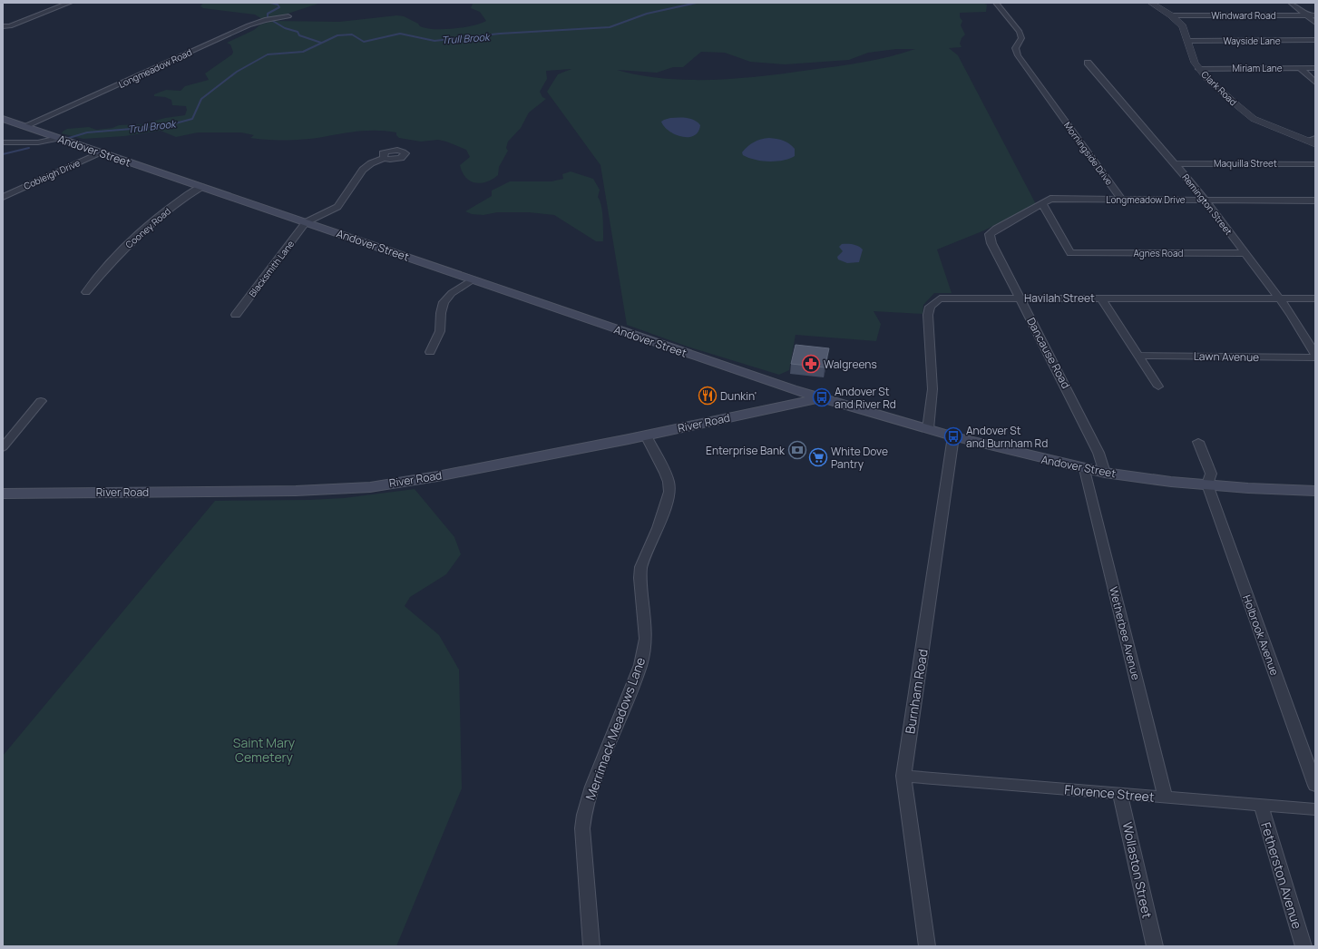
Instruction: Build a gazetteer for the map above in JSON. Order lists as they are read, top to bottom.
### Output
{
  "streets": {
    "main road": ["Andover Street", "River Road"],
    "street": [
      "Windward Road",
      "Wayside Lane",
      "Longmeadow Road",
      "Miriam Lane",
      "Clark Road",
      "Morningside Drive",
      "Maquilla Street",
      "Cobleigh Drive",
      "Longmeadow Drive",
      "Remington Street",
      "Cooney Road",
      "Agnes Road",
      "Blacksmith Lane",
      "Havilah Street",
      "Dancause Road",
      "Lawn Avenue",
      "Wetherbee Avenue",
      "Holbrook Avenue",
      "Burnham Road",
      "Merrimack Meadows Lane",
      "Florence Street",
      "Wollaston Street",
      "Fetherston Avenue"
    ]
  },
  "crossings": [
    ["Windward Road", "Clark Road"],
    ["Wayside Lane", "Clark Road"],
    ["Longmeadow Road", "Andover Street"],
    ["Miriam Lane", "Clark Road"],
    ["Andover Street", "Cobleigh Drive"],
    ["Andover Street", "Cooney Road"],
    ["Andover Street", "Blacksmith Lane"],
    ["Andover Street", "Havilah Street"],
    ["Andover Street", "Dancause Road"],
    ["Andover Street", "River Road"],
    ["Andover Street", "Wetherbee Avenue"],
    ["Andover Street", "Holbrook Avenue"],
    ["Andover Street", "Burnham Road"],
    ["Morningside Drive", "Longmeadow Drive"],
    ["Maquilla Street", "Remington Street"],
    ["Longmeadow Drive", "Remington Street"],
    ["Longmeadow Drive", "Agnes Road"],
    ["Longmeadow Drive", "Dancause Road"],
    ["Remington Street", "Agnes Road"],
    ["Remington Street", "Havilah Street"],
    ["Remington Street", "Lawn Avenue"],
    ["Havilah Street", "Dancause Road"],
    ["River Road", "Merrimack Meadows Lane"],
    ["Wetherbee Avenue", "Florence Street"],
    ["Burnham Road", "Florence Street"],
    ["Florence Street", "Wollaston Street"],
    ["Florence Street", "Fetherston Avenue"]
  ],
  "water": ["Trull Brook"],
  "parks": ["Saint Mary Cemetery"],
  "places": {
    "pharmacy": ["Walgreens"],
    "restaurant": ["Dunkin'"],
    "bus stop": ["Andover St and River Rd", "Andover St and Burnham Rd"],
    "bank": ["Enterprise Bank"],
    "supermarket": ["White Dove Pantry"]
  }
}
